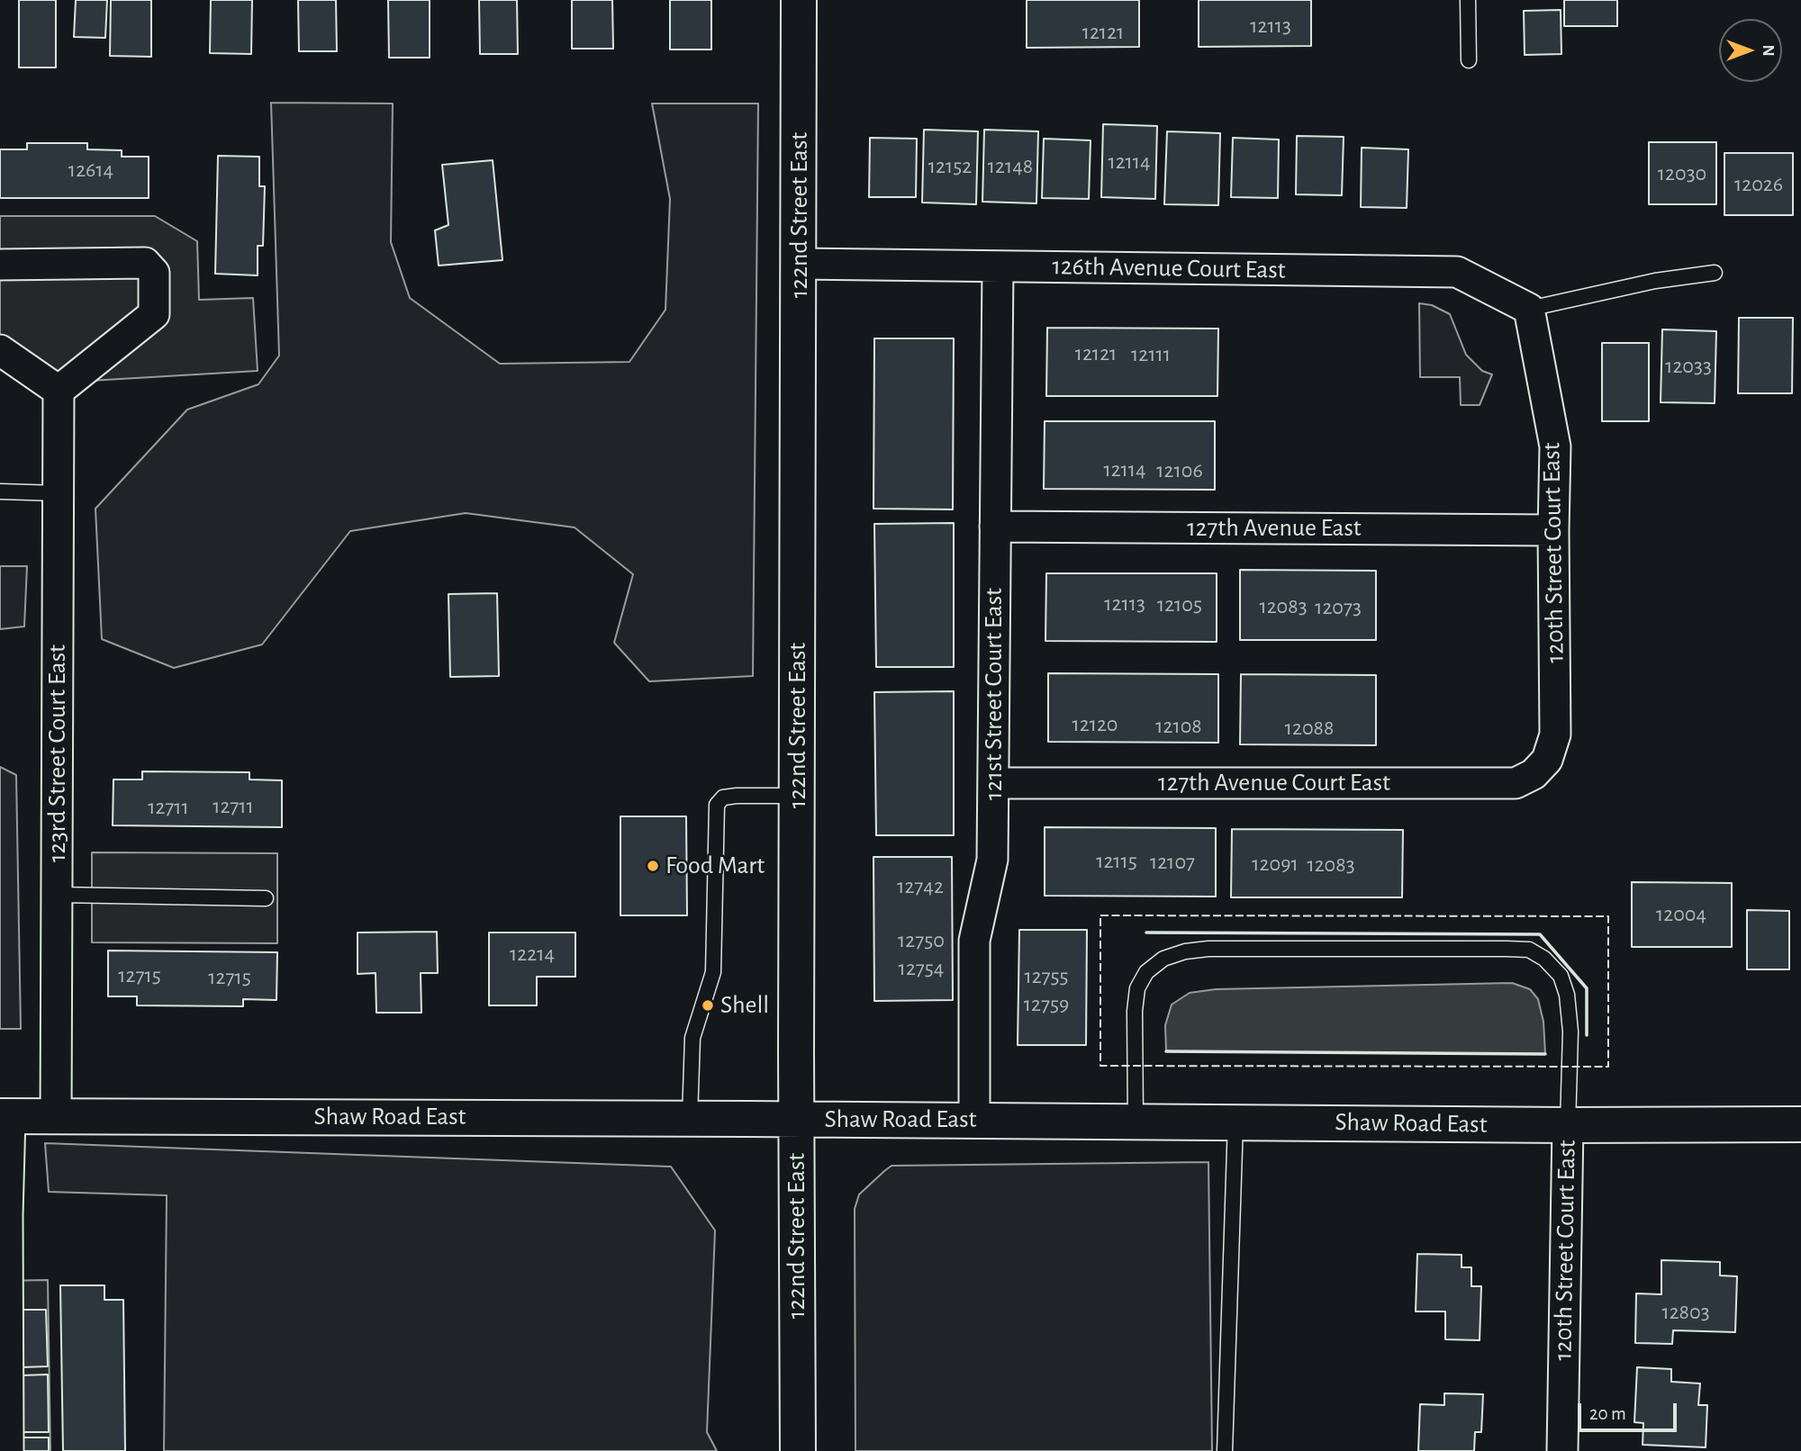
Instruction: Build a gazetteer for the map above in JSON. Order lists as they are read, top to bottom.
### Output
{
  "streets": {
    "main road": ["122nd Street East", "Shaw Road East"],
    "street": [
      "126th Avenue Court East",
      "127th Avenue East",
      "120th Street Court East",
      "121st Street Court East",
      "123rd Street Court East",
      "127th Avenue Court East"
    ]
  },
  "crossings": [
    ["122nd Street East", "126th Avenue Court East"],
    ["122nd Street East", "Shaw Road East"],
    ["126th Avenue Court East", "120th Street Court East"],
    ["126th Avenue Court East", "121st Street Court East"],
    ["127th Avenue East", "120th Street Court East"],
    ["127th Avenue East", "121st Street Court East"],
    ["120th Street Court East", "127th Avenue Court East"],
    ["120th Street Court East", "Shaw Road East"],
    ["121st Street Court East", "127th Avenue Court East"],
    ["121st Street Court East", "Shaw Road East"],
    ["123rd Street Court East", "Shaw Road East"]
  ],
  "places": ["Food Mart", "Shell"],
  "house_numbers": [
    "12113",
    "12121",
    "12114",
    "12152",
    "12148",
    "12614",
    "12030",
    "12026",
    "12121",
    "12111",
    "12033",
    "12114",
    "12106",
    "12113",
    "12105",
    "12083",
    "12073",
    "12120",
    "12108",
    "12088",
    "12711",
    "12711",
    "12115",
    "12107",
    "12091",
    "12083",
    "12742",
    "12004",
    "12750",
    "12214",
    "12754",
    "12715",
    "12755",
    "12715",
    "12759",
    "12803"
  ],
  "scale_bar": "20 m",
  "north": "right"
}
